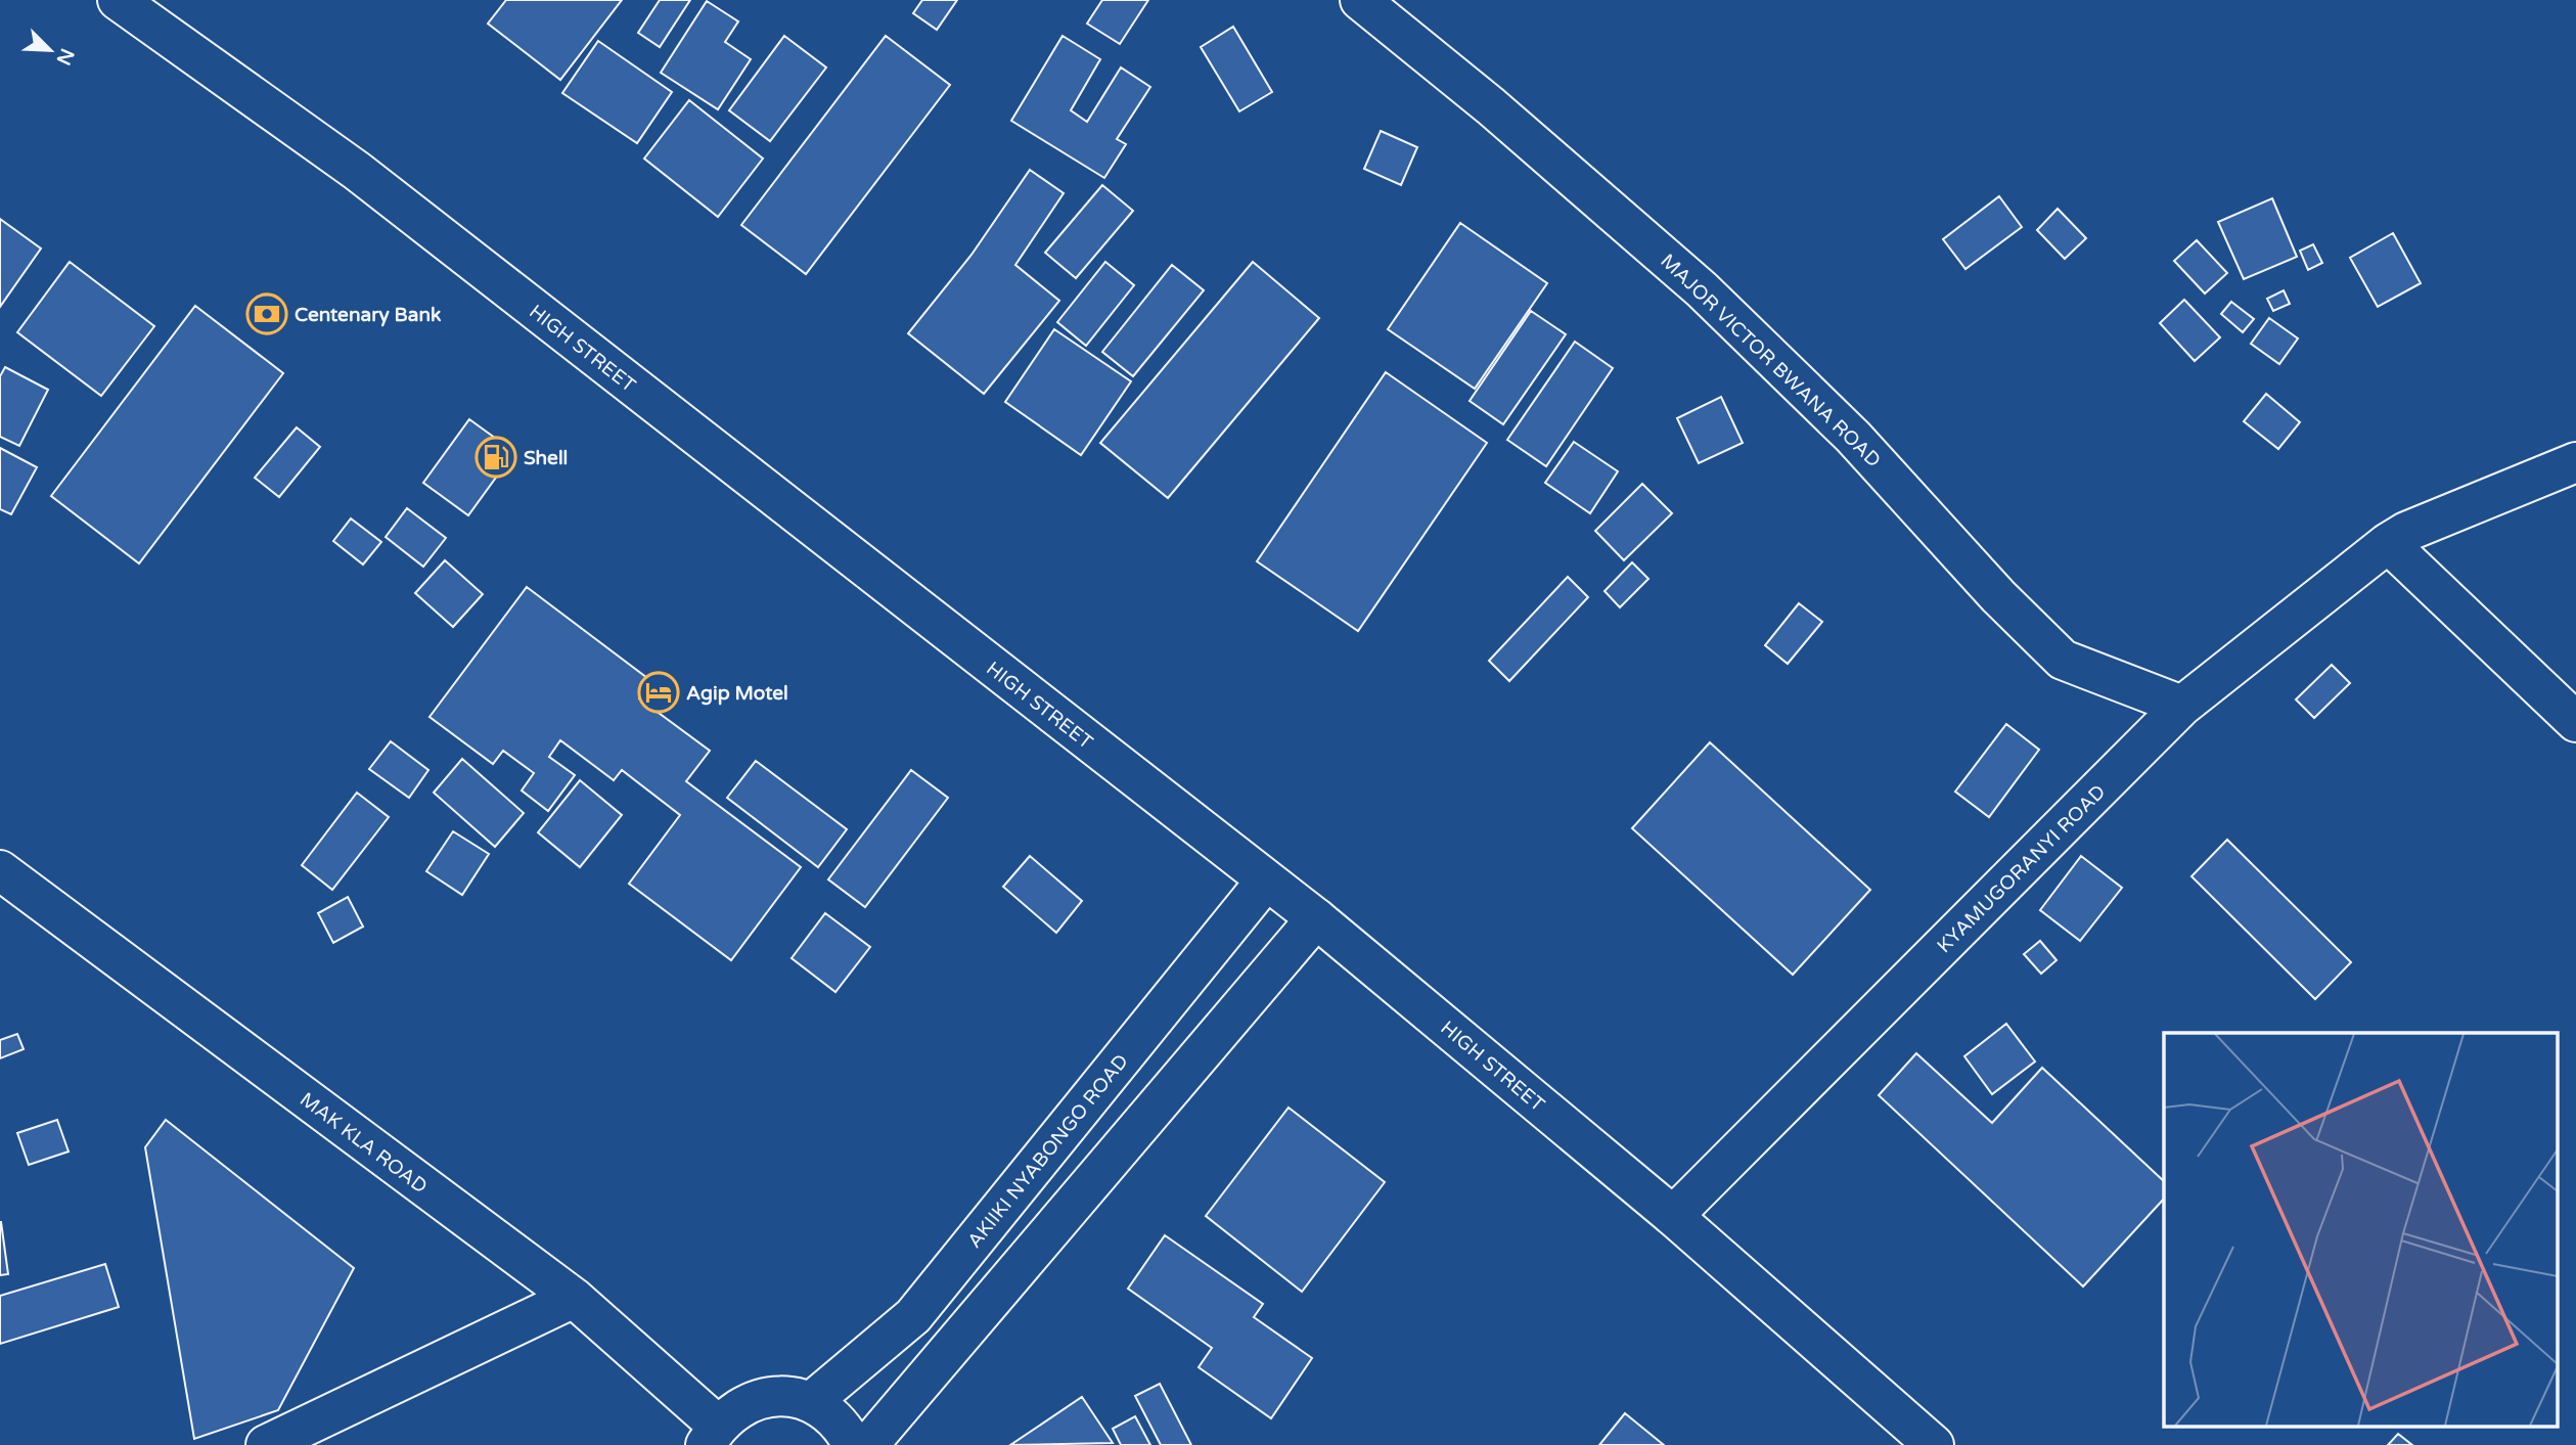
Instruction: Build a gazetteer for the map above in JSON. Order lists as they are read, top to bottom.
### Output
{
  "streets": {
    "street": [
      "HIGH STREET",
      "MAJOR VICTOR BWANA ROAD",
      "KYAMUGORANYI ROAD",
      "MAK KLA ROAD",
      "AKIIKI NYABONGO ROAD"
    ]
  },
  "crossings": [
    ["HIGH STREET", "KYAMUGORANYI ROAD"],
    ["HIGH STREET", "AKIIKI NYABONGO ROAD"],
    ["MAJOR VICTOR BWANA ROAD", "KYAMUGORANYI ROAD"]
  ],
  "places": {
    "bank": ["Centenary Bank"],
    "fuel station": ["Shell"],
    "hotel": ["Agip Motel"]
  },
  "north": "bottom right"
}
